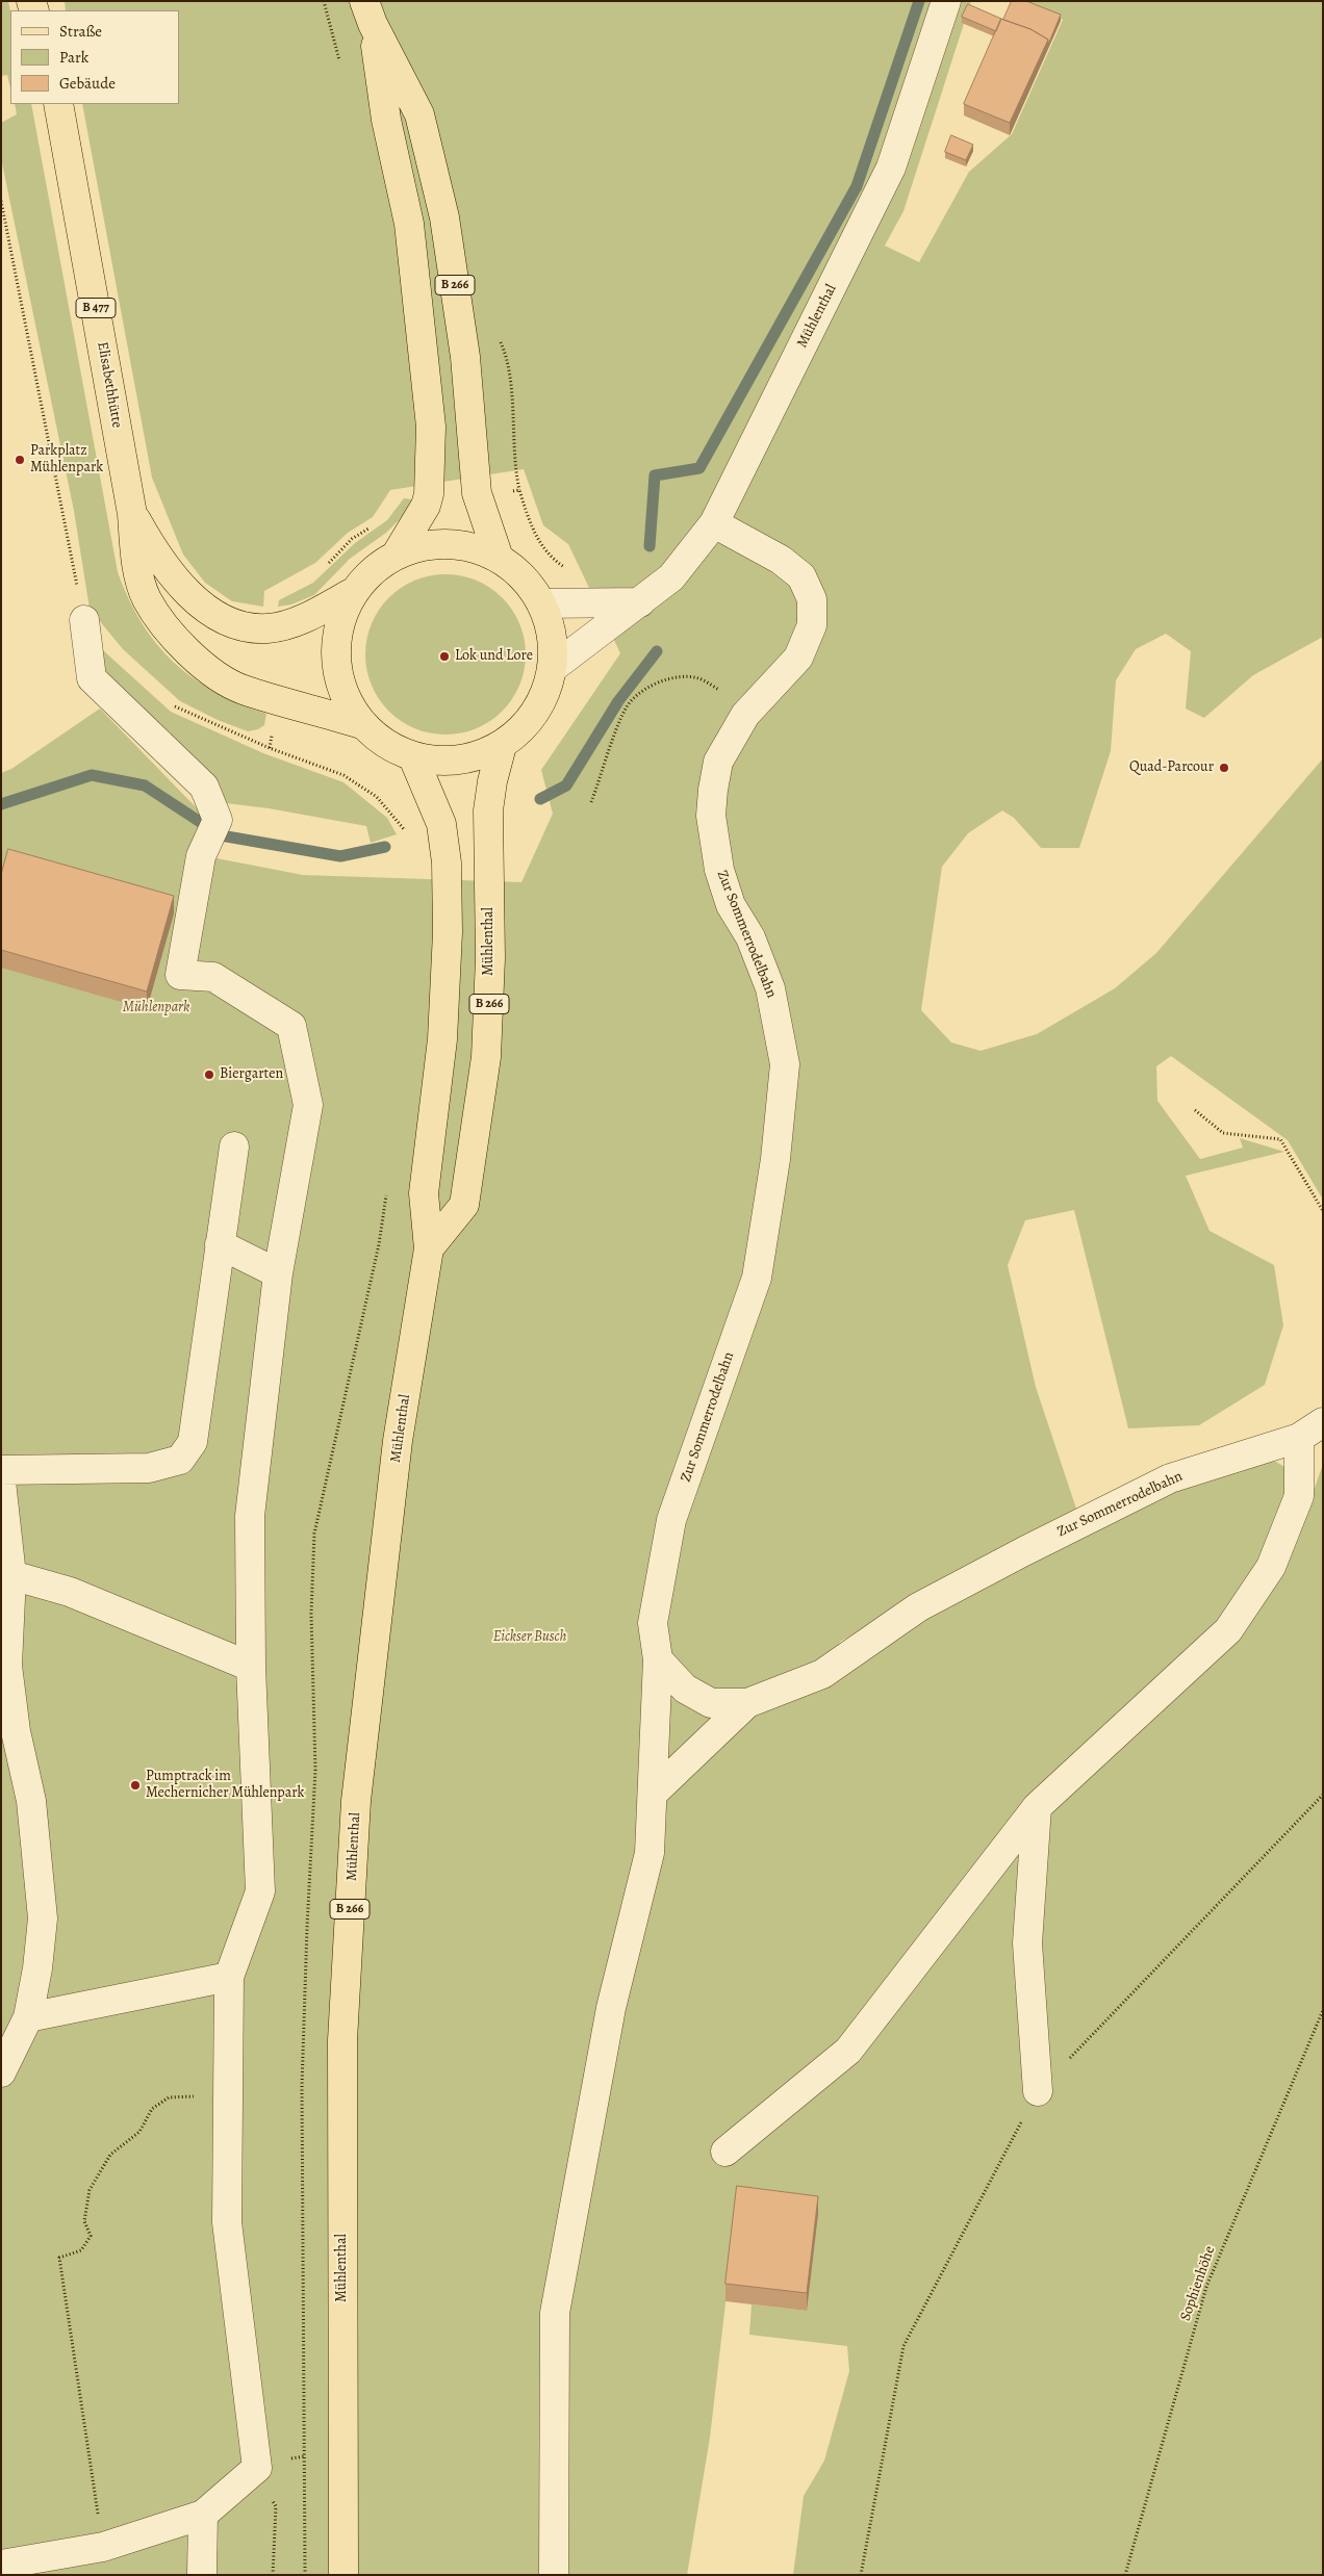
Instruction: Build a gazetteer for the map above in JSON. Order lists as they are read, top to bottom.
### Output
{
  "streets": {
    "main road": [
      "B 266",
      "B 477",
      "Mühlenthal",
      "Elisabethhütte"
    ],
    "lane": ["Zur Sommerrodelbahn"],
    "path": ["Sophienhöhe"]
  },
  "crossings": [
    ["B 477", "Elisabethhütte"],
    ["Mühlenthal", "Zur Sommerrodelbahn"]
  ],
  "parks": ["Mühlenpark", "Eickser Busch"],
  "places": [
    "Parkplatz Mühlenpark",
    "Lok und Lore",
    "Quad-Parcour",
    "Biergarten",
    "Pumptrack im Mechernicher Mühlenpark"
  ],
  "legend": ["Straße", "Park", "Gebäude"]
}
